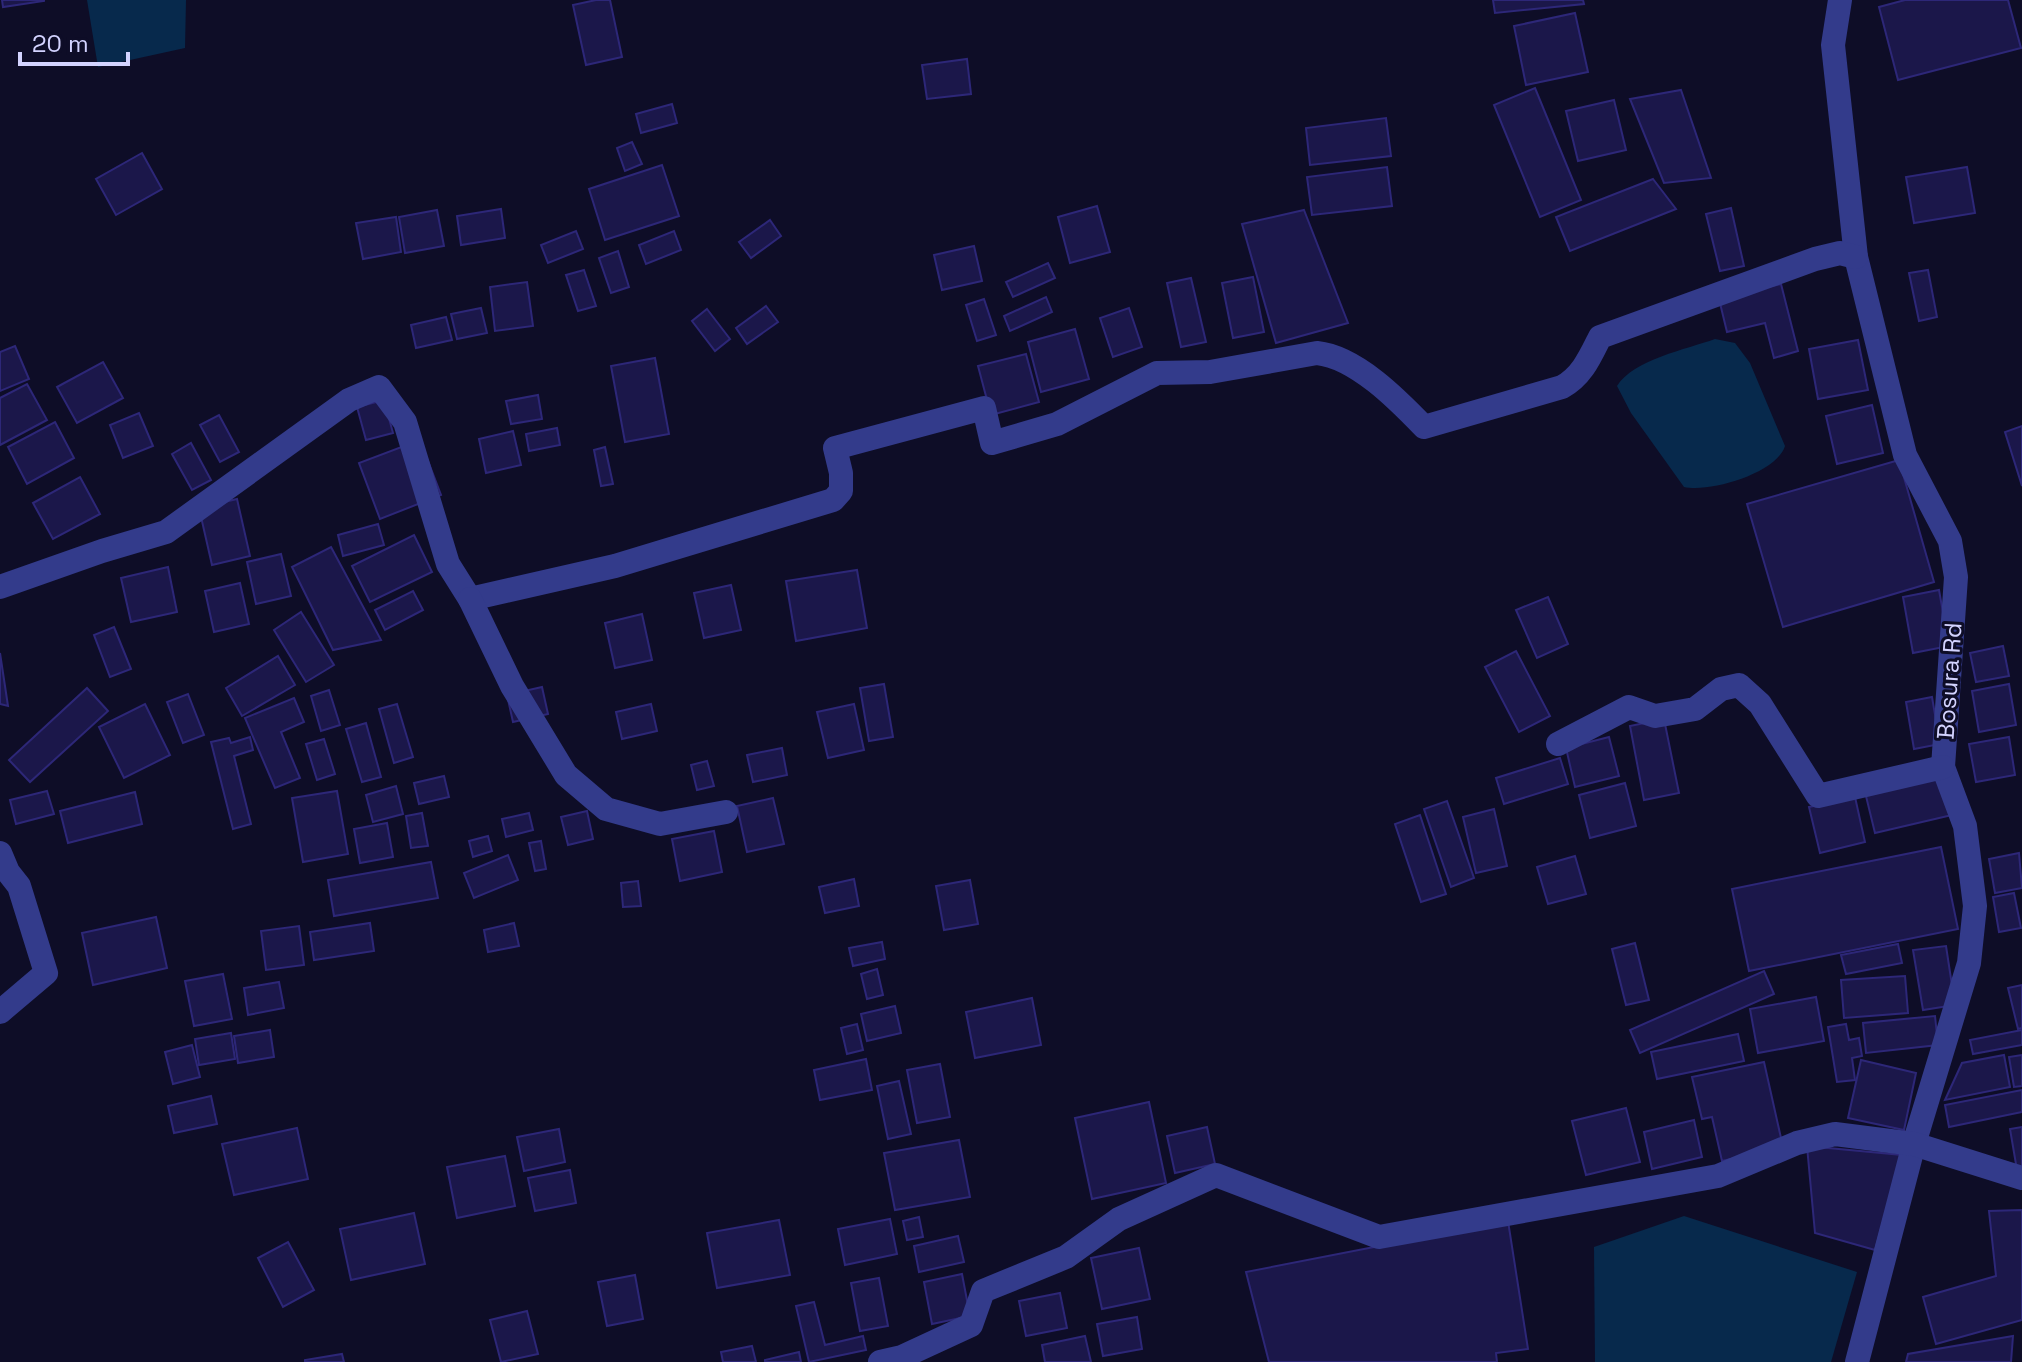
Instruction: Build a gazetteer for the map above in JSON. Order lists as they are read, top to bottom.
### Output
{
  "streets": {
    "street": ["Bosura Rd"]
  },
  "scale_bar": "20 m"
}
